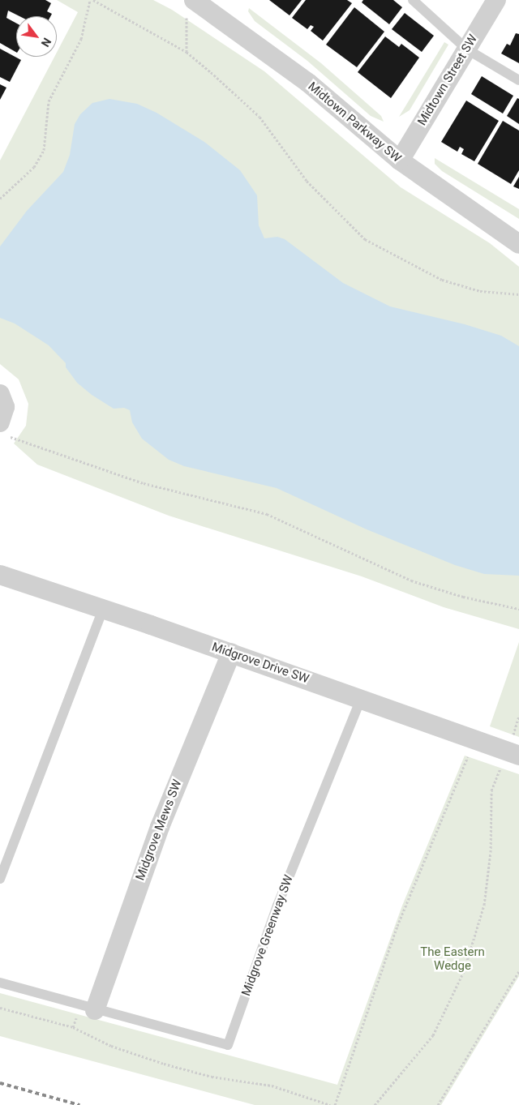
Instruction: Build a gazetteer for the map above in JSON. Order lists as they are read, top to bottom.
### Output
{
  "streets": {
    "street": [
      "Midtown Street SW",
      "Midtown Parkway SW",
      "Midgrove Drive SW",
      "Midgrove Mews SW"
    ],
    "lane": ["Midgrove Greenway SW"]
  },
  "crossings": [
    ["Midtown Street SW", "Midtown Parkway SW"],
    ["Midgrove Drive SW", "Midgrove Mews SW"],
    ["Midgrove Drive SW", "Midgrove Greenway SW"],
    ["Midgrove Mews SW", "Midgrove Greenway SW"]
  ],
  "parks": ["The Eastern Wedge"],
  "north": "bottom right"
}
